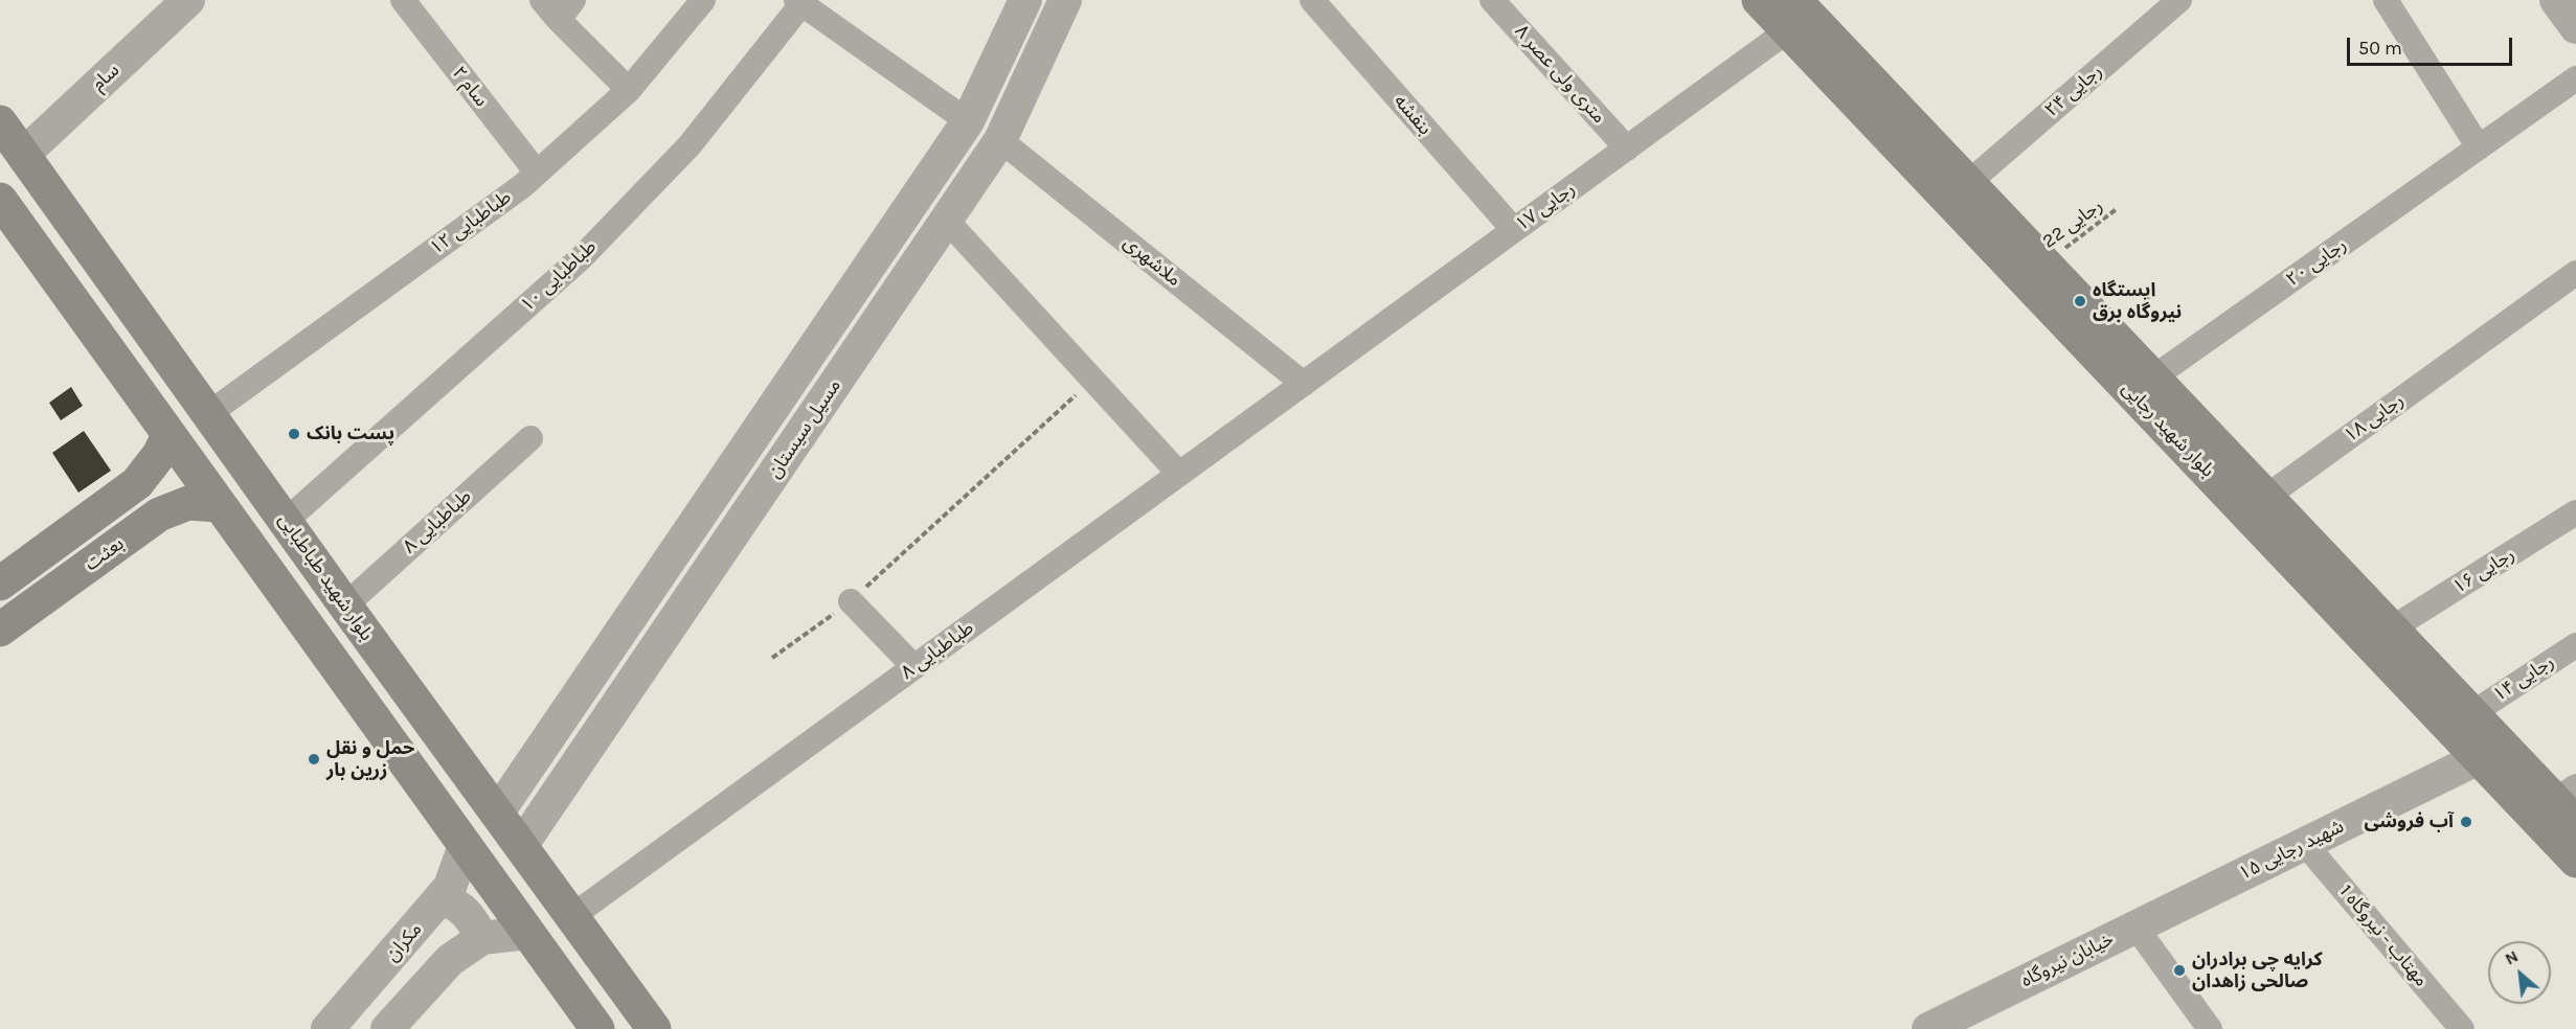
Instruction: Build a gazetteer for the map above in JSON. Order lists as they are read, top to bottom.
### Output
{
  "streets": {
    "main road": ["بلوار شهید رجایی", "بعثت", "بلوار شهید طباطبایی"],
    "street": [
      "۸ متری ولی عصر",
      "سام",
      "سام ۲",
      "رجایی ۲۴",
      "بنفشه",
      "رجایی ۱۷",
      "طباطبایی ۱۲",
      "ملاشهری",
      "رجایی ۲۰",
      "طباطبایی ۱۰",
      "رجایی ۱۸",
      "مسیل سیستان",
      "طباطبایی ۸",
      "رجایی ۱۶",
      "رجایی ۱۴",
      "شهید رجایی ۱۵",
      "مهتاب - نیروگاه 1",
      "مکران",
      "خیابان نیروگاه"
    ],
    "path": ["رجایی 22"]
  },
  "crossings": [
    ["۸ متری ولی عصر", "رجایی ۱۷"],
    ["سام", "بلوار شهید طباطبایی"],
    ["سام ۲", "طباطبایی ۱۲"],
    ["رجایی ۲۴", "بلوار شهید رجایی"],
    ["بنفشه", "رجایی ۱۷"],
    ["رجایی ۱۷", "ملاشهری"],
    ["رجایی ۱۷", "بلوار شهید رجایی"],
    ["رجایی ۱۷", "طباطبایی ۸"],
    ["طباطبایی ۱۲", "بلوار شهید طباطبایی"],
    ["رجایی 22", "بلوار شهید رجایی"],
    ["ملاشهری", "مسیل سیستان"],
    ["ملاشهری", "طباطبایی ۸"],
    ["رجایی ۲۰", "بلوار شهید رجایی"],
    ["طباطبایی ۱۰", "بلوار شهید طباطبایی"],
    ["رجایی ۱۸", "بلوار شهید رجایی"],
    ["مسیل سیستان", "بلوار شهید طباطبایی"],
    ["بلوار شهید رجایی", "رجایی ۱۶"],
    ["بلوار شهید رجایی", "رجایی ۱۴"],
    ["بلوار شهید رجایی", "شهید رجایی ۱۵"],
    ["طباطبایی ۸", "بلوار شهید طباطبایی"],
    ["شهید رجایی ۱۵", "مهتاب - نیروگاه 1"],
    ["شهید رجایی ۱۵", "خیابان نیروگاه"]
  ],
  "places": [
    "ایستگاه نیروگاه برق",
    "پست بانک",
    "حمل و نقل زرین بار",
    "آب فروشی",
    "کرایه چی برادران صالحی زاهدان"
  ],
  "scale_bar": "50 m",
  "north": "top left"
}
